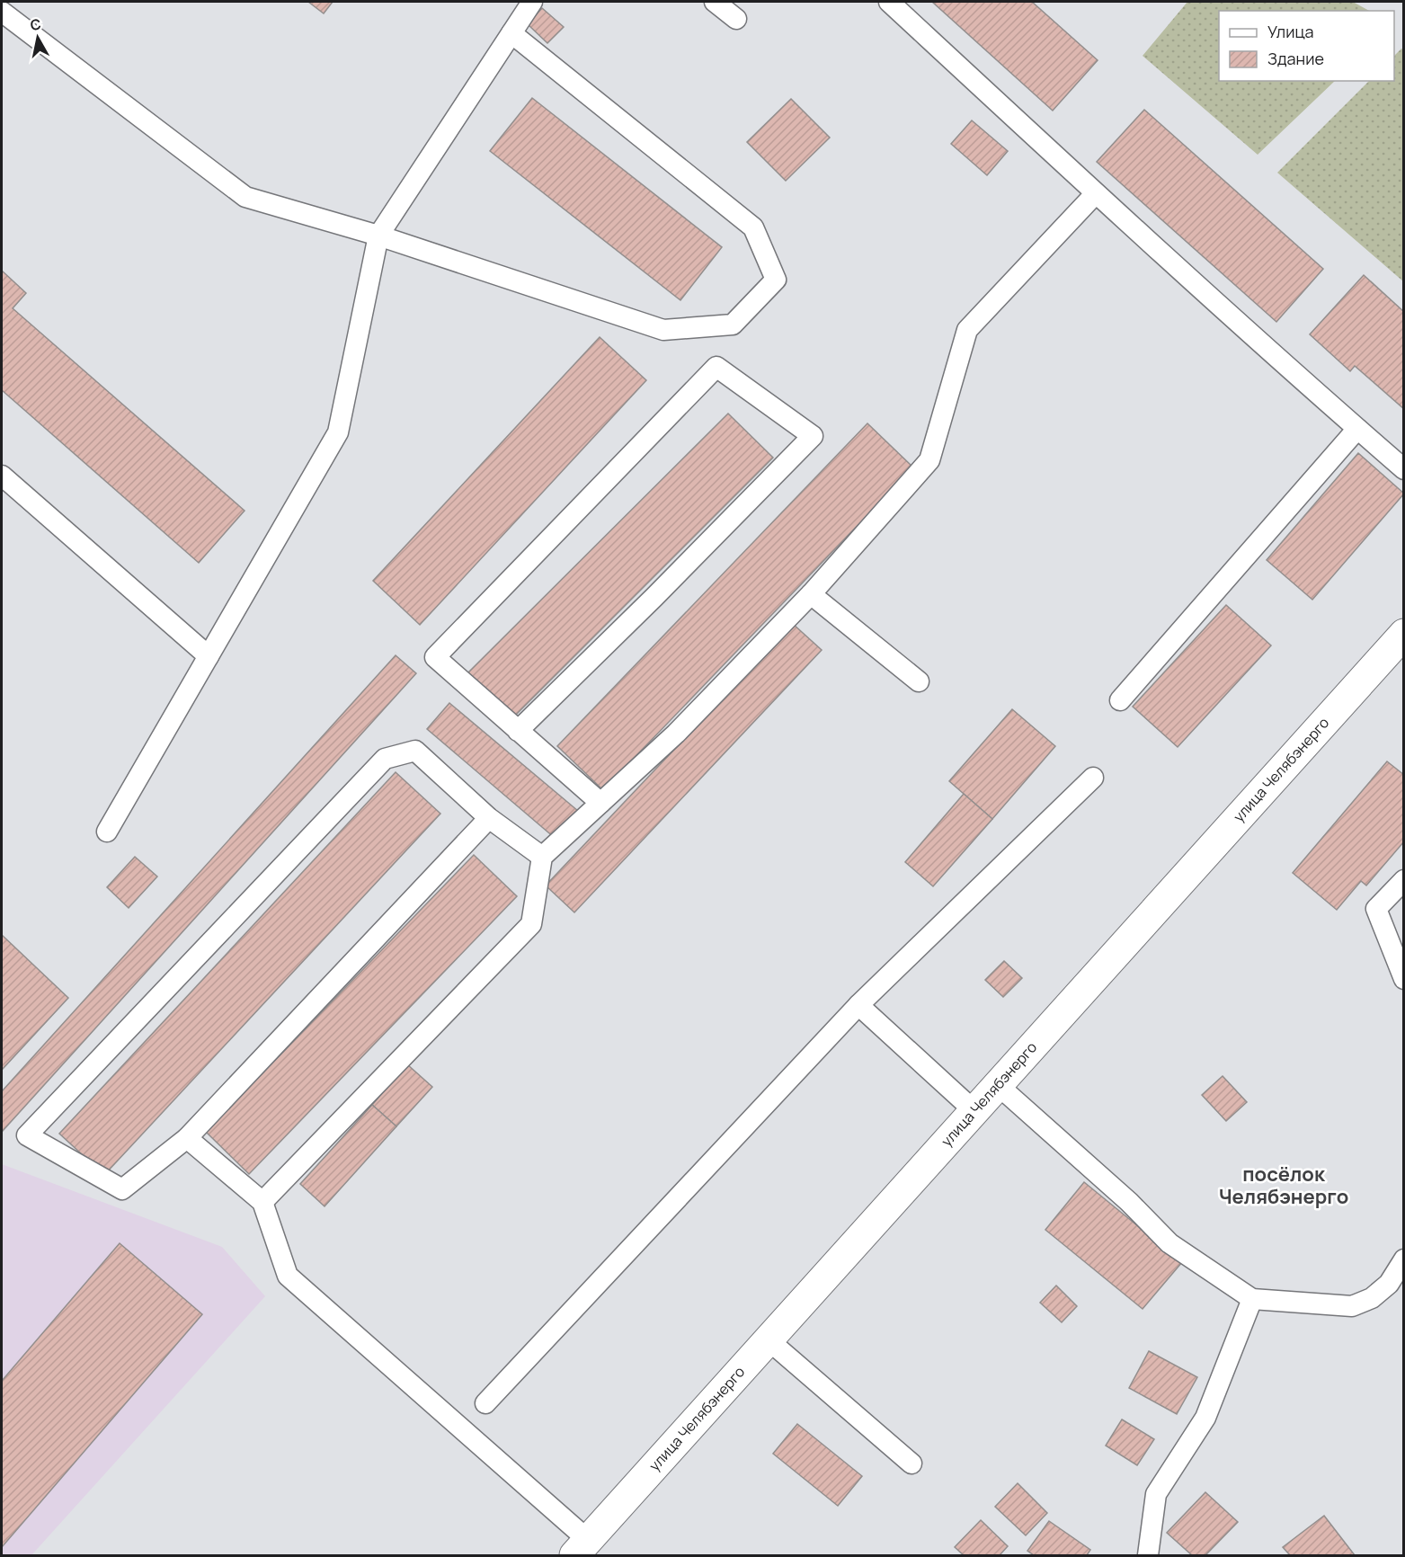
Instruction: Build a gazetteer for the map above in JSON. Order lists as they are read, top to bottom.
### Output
{
  "streets": {
    "street": ["улица Челябэнерго"]
  },
  "districts": ["посёлок Челябэнерго"],
  "legend": ["Улица", "Здание"],
  "north": "top"
}
